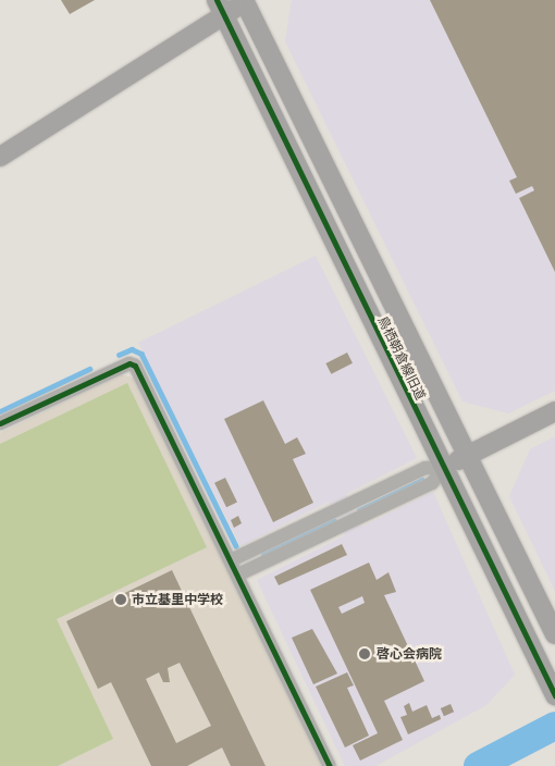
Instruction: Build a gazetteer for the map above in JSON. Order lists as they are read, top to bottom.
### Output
{
  "streets": {
    "street": ["鳥栖朝倉線旧道"]
  },
  "places": ["市立基里中学校", "啓心会病院"]
}
